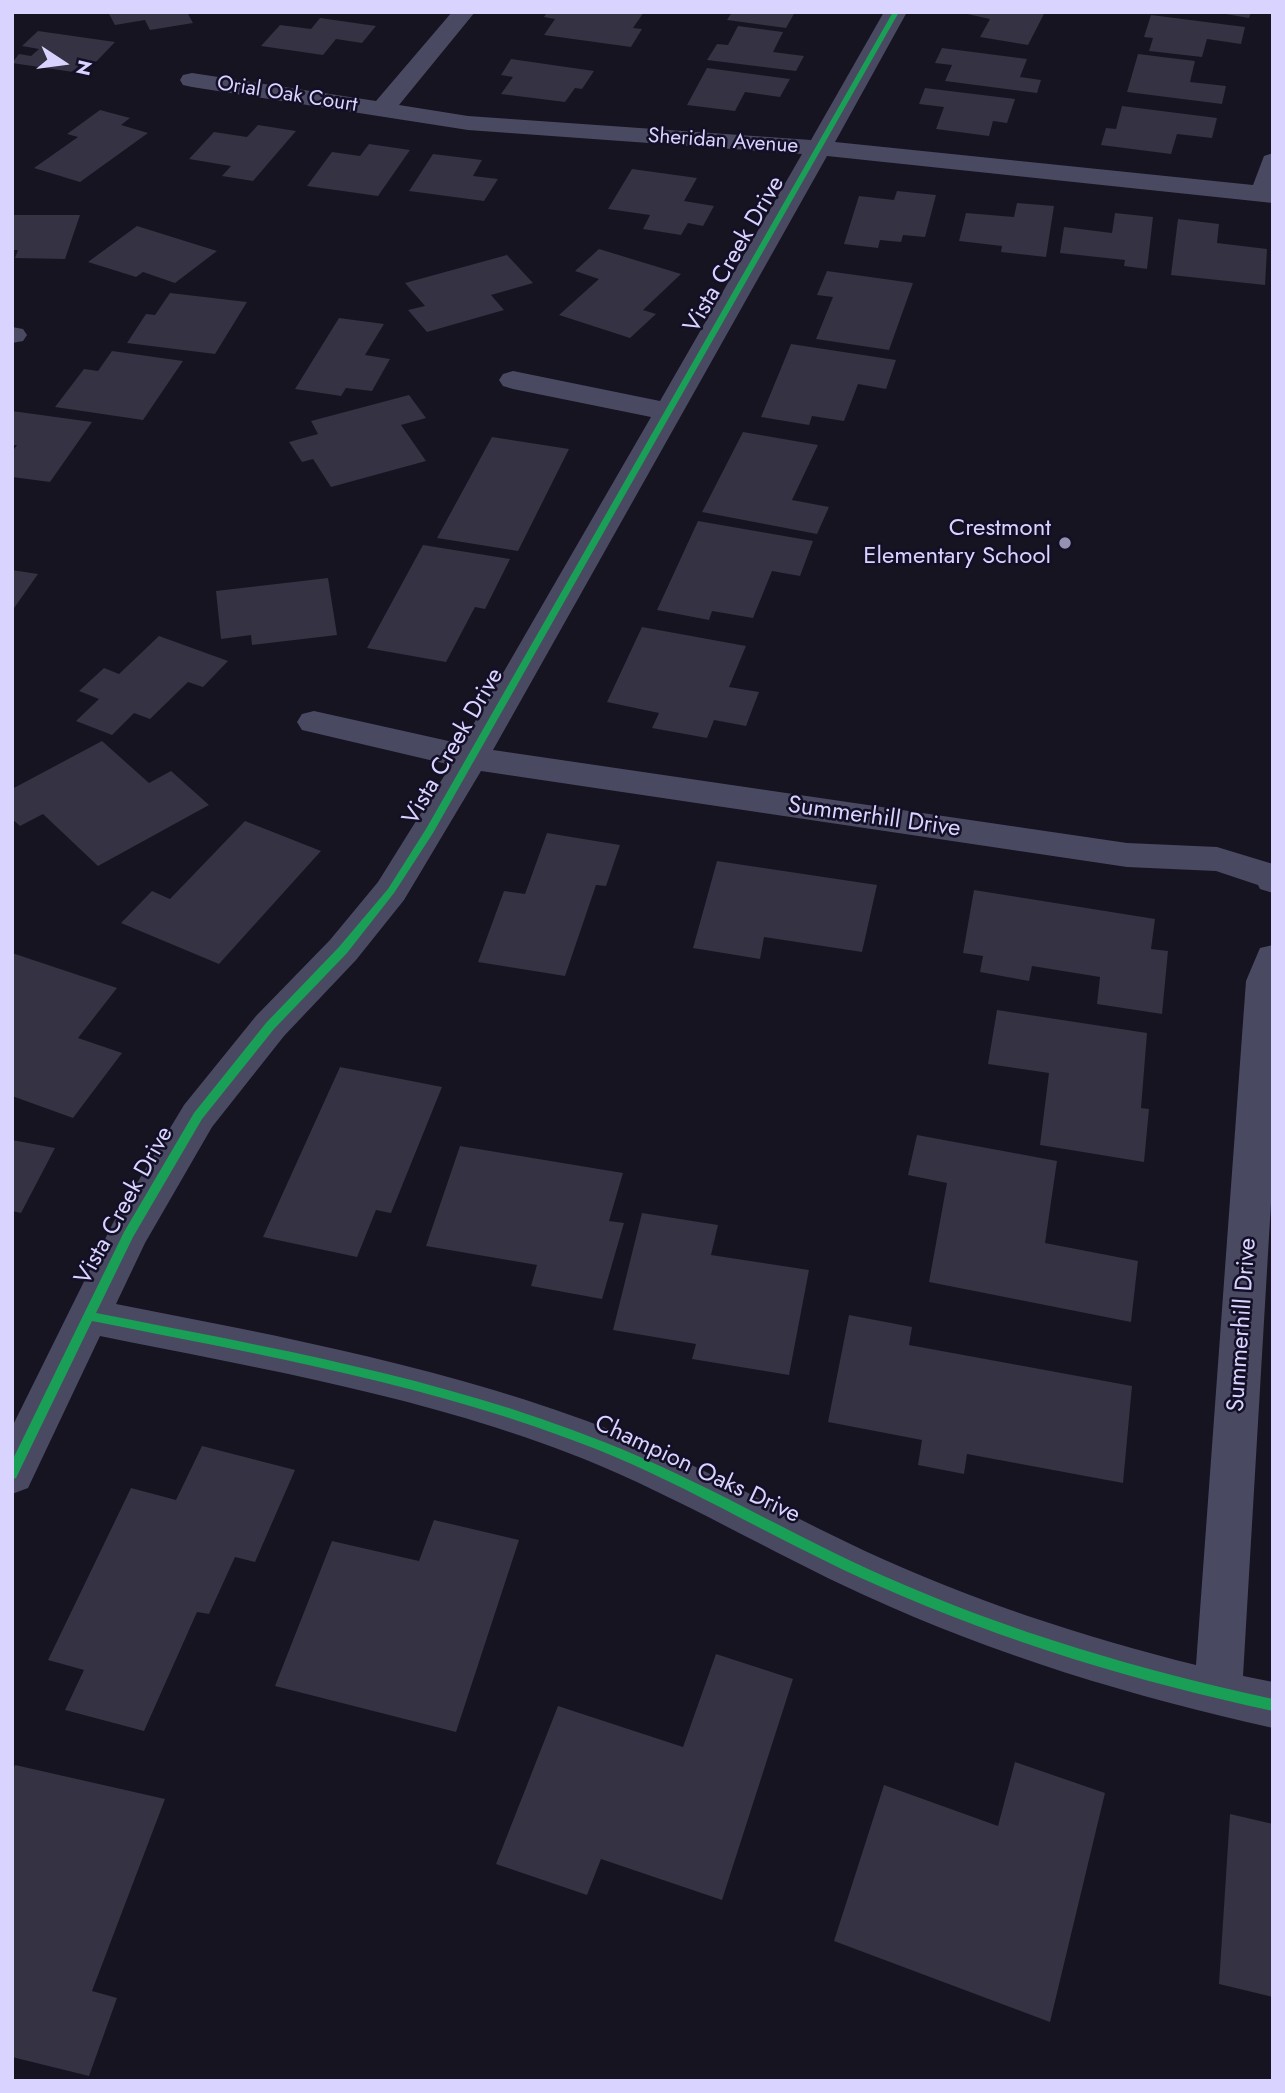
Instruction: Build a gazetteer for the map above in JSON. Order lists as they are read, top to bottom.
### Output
{
  "streets": {
    "street": [
      "Orial Oak Court",
      "Sheridan Avenue",
      "Vista Creek Drive",
      "Summerhill Drive",
      "Champion Oaks Drive"
    ]
  },
  "crossings": [
    ["Orial Oak Court", "Sheridan Avenue"],
    ["Sheridan Avenue", "Vista Creek Drive"],
    ["Vista Creek Drive", "Summerhill Drive"],
    ["Vista Creek Drive", "Champion Oaks Drive"],
    ["Summerhill Drive", "Champion Oaks Drive"]
  ],
  "places": ["Crestmont Elementary School"],
  "north": "right"
}
